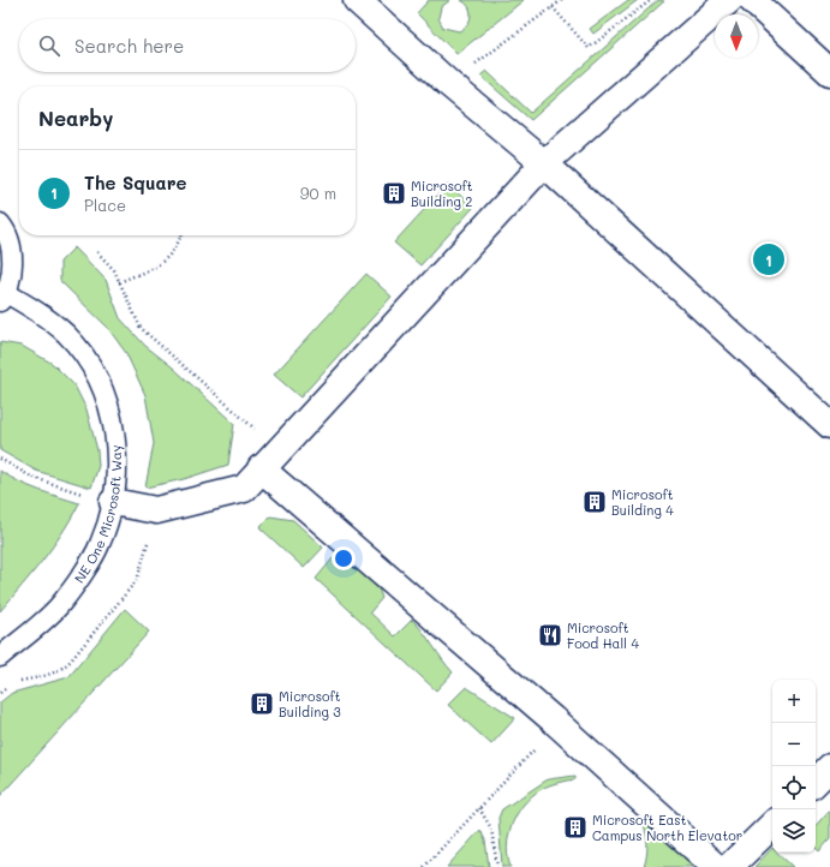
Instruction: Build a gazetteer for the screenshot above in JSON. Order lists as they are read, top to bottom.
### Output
{
  "streets": {
    "lane": ["NE One Microsoft Way"]
  },
  "places": {
    "building": [
      "Microsoft Building 2",
      "Microsoft Building 4",
      "Microsoft Building 3",
      "Microsoft East Campus North Elevator"
    ],
    "restaurant": ["Microsoft Food Hall 4"]
  },
  "north": "bottom",
  "page": {
    "search": "Search here",
    "heading": "Nearby",
    "list": [
      {
        "mark": "1",
        "name": "The Square",
        "note": "Place",
        "value": "90 m"
      }
    ],
    "pins": "1",
    "map_buttons": ["+", "−"]
  }
}
